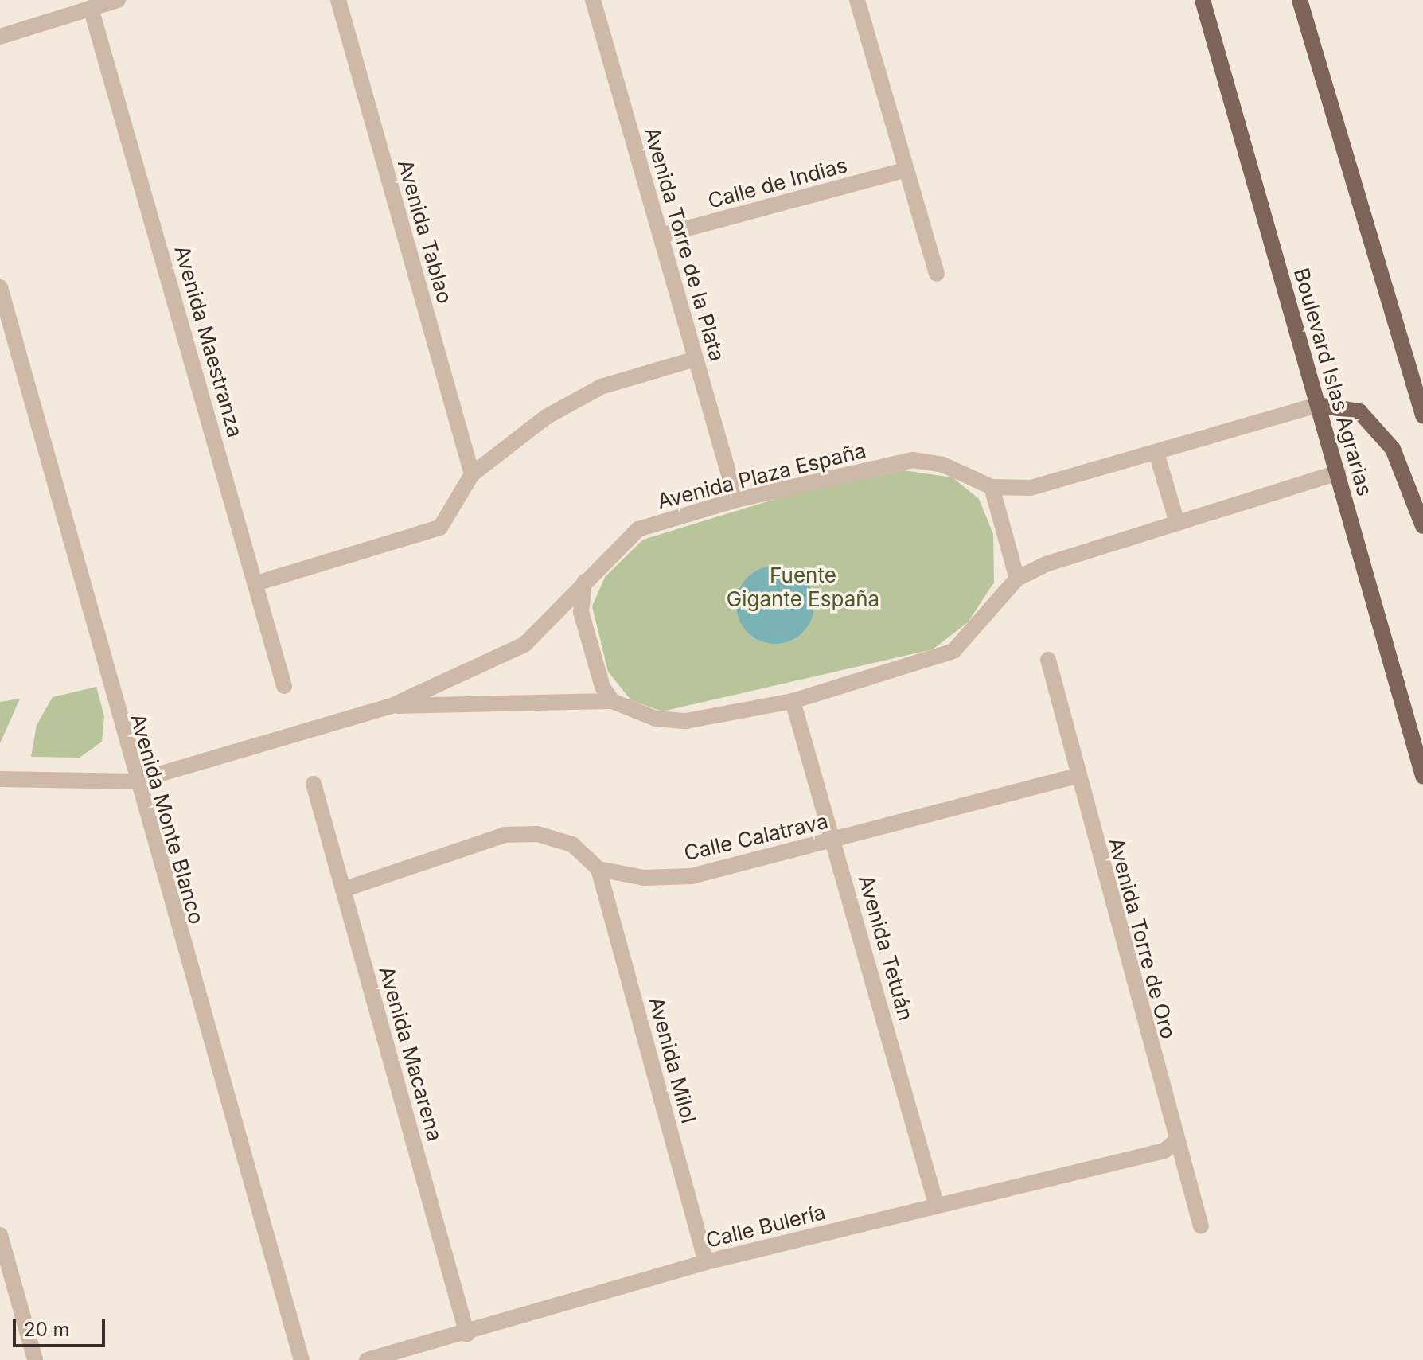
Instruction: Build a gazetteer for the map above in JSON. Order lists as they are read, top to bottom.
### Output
{
  "streets": {
    "main road": ["Boulevard Islas Agrarias"],
    "street": [
      "Calle de Indias",
      "Avenida Tablao",
      "Avenida Torre de la Plata",
      "Avenida Maestranza",
      "Avenida Plaza España",
      "Avenida Monte Blanco",
      "Calle Calatrava",
      "Avenida Torre de Oro",
      "Avenida Tetuán",
      "Avenida Macarena",
      "Avenida Milol",
      "Calle Bulería"
    ]
  },
  "crossings": [
    ["Calle de Indias", "Avenida Torre de la Plata"],
    ["Avenida Torre de la Plata", "Avenida Plaza España"],
    ["Boulevard Islas Agrarias", "Avenida Plaza España"],
    ["Calle Calatrava", "Avenida Torre de Oro"],
    ["Calle Calatrava", "Avenida Tetuán"],
    ["Calle Calatrava", "Avenida Milol"],
    ["Avenida Torre de Oro", "Calle Bulería"],
    ["Avenida Tetuán", "Calle Bulería"],
    ["Avenida Macarena", "Calle Bulería"],
    ["Avenida Milol", "Calle Bulería"]
  ],
  "parks": ["Fuente Gigante España"],
  "scale_bar": "20 m"
}
